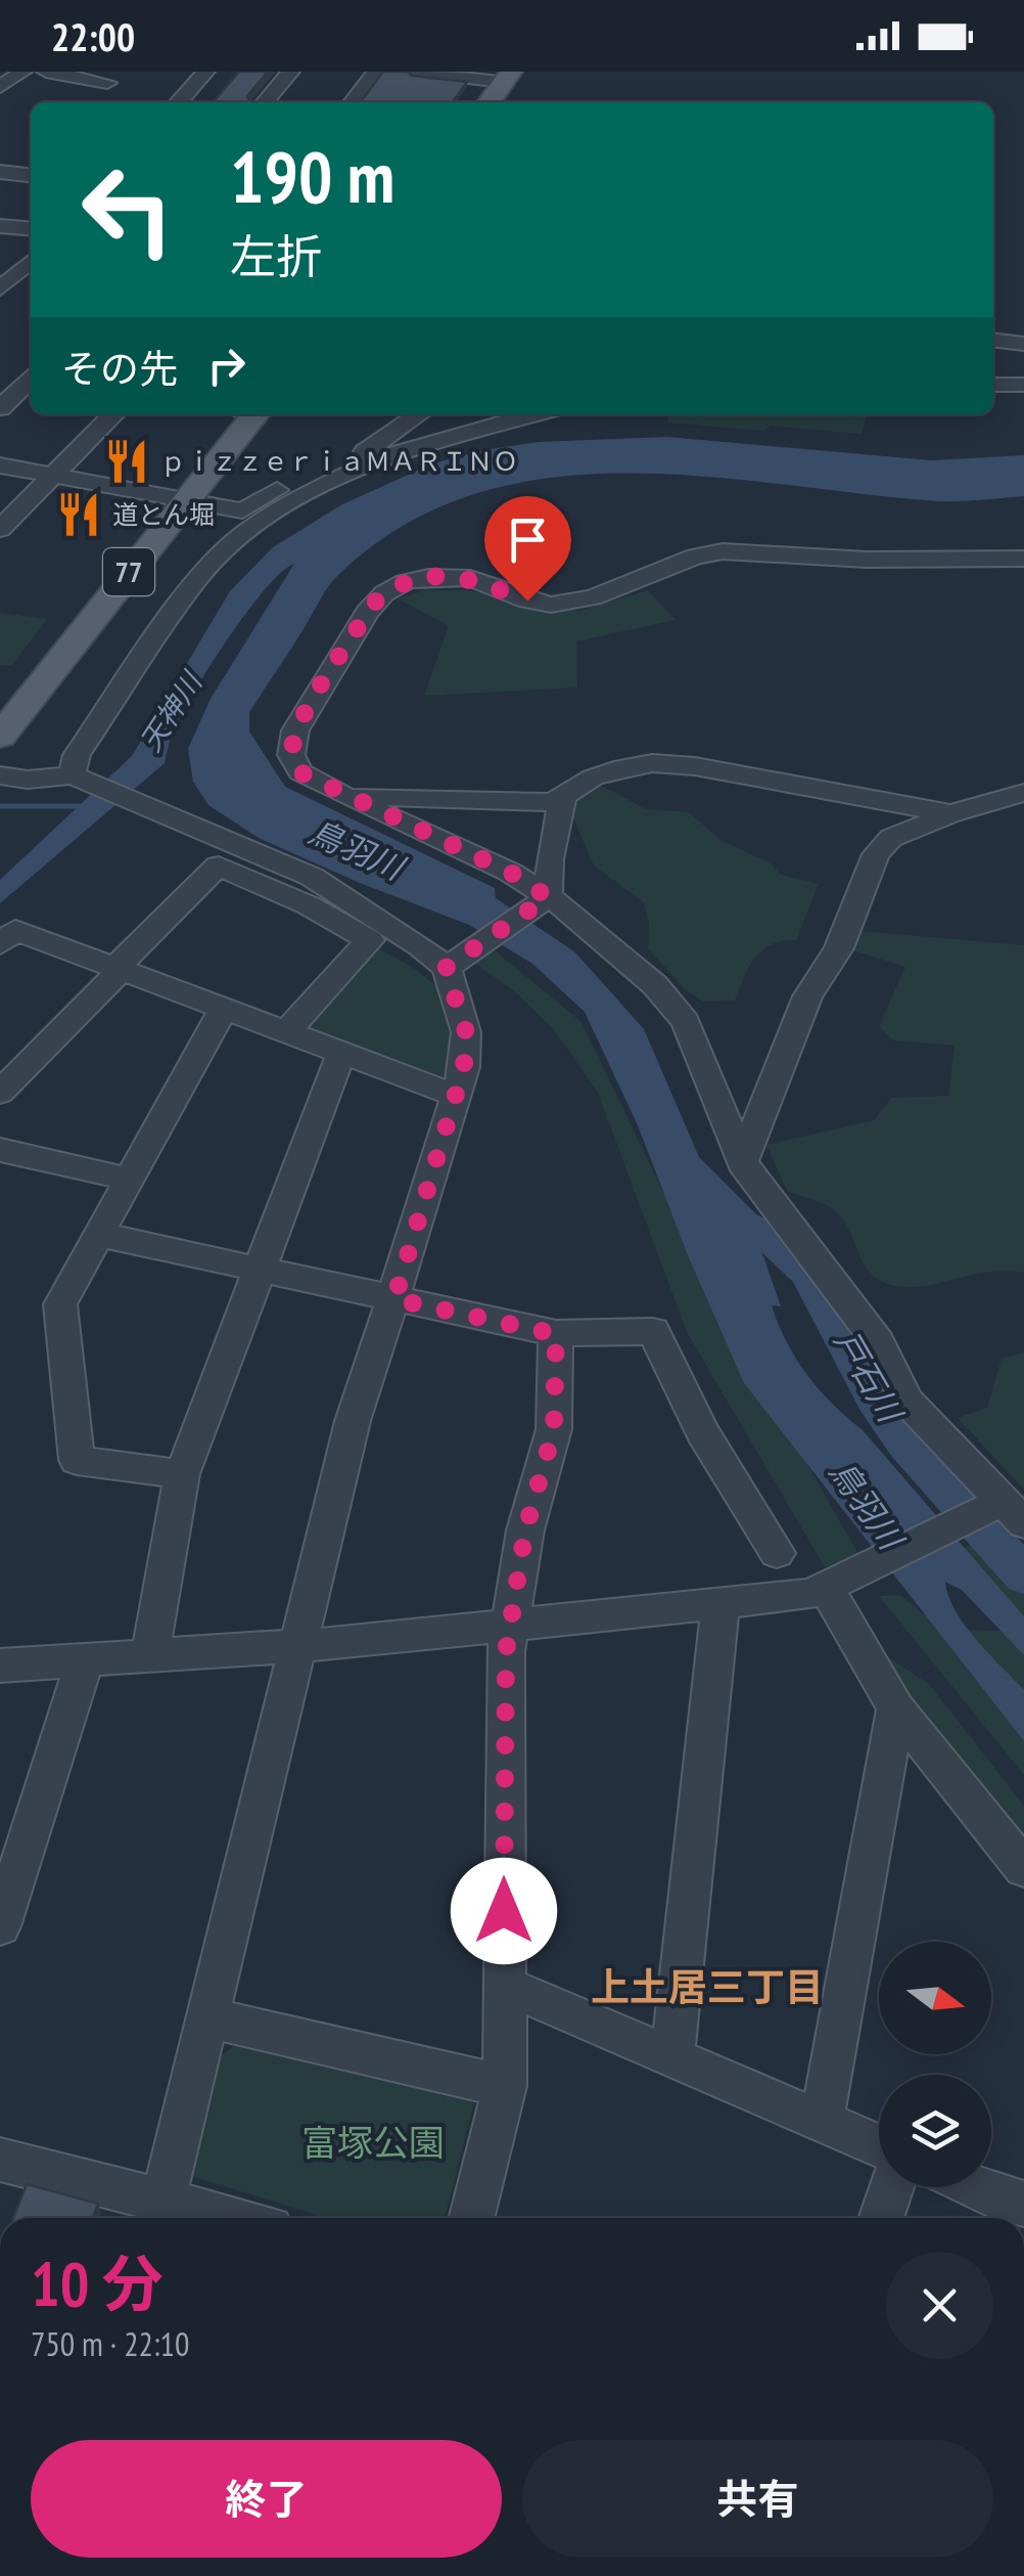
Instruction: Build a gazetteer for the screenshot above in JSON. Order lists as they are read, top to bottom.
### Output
{
  "streets": {
    "main road": ["77"]
  },
  "districts": ["上土居三丁目"],
  "water": ["天神川", "鳥羽川", "戸石川"],
  "parks": ["富塚公園"],
  "places": {
    "restaurant": ["ｐｉｚｚｅｒｉａＭＡＲＩＮＯ", "道とん堀"]
  },
  "north": "right",
  "page": {
    "status": "22:00",
    "turn": ["190 m", "左折"],
    "then": "その先",
    "heading": ["10 分", "750 m · 22:10"],
    "buttons": ["終了", "共有"]
  }
}
